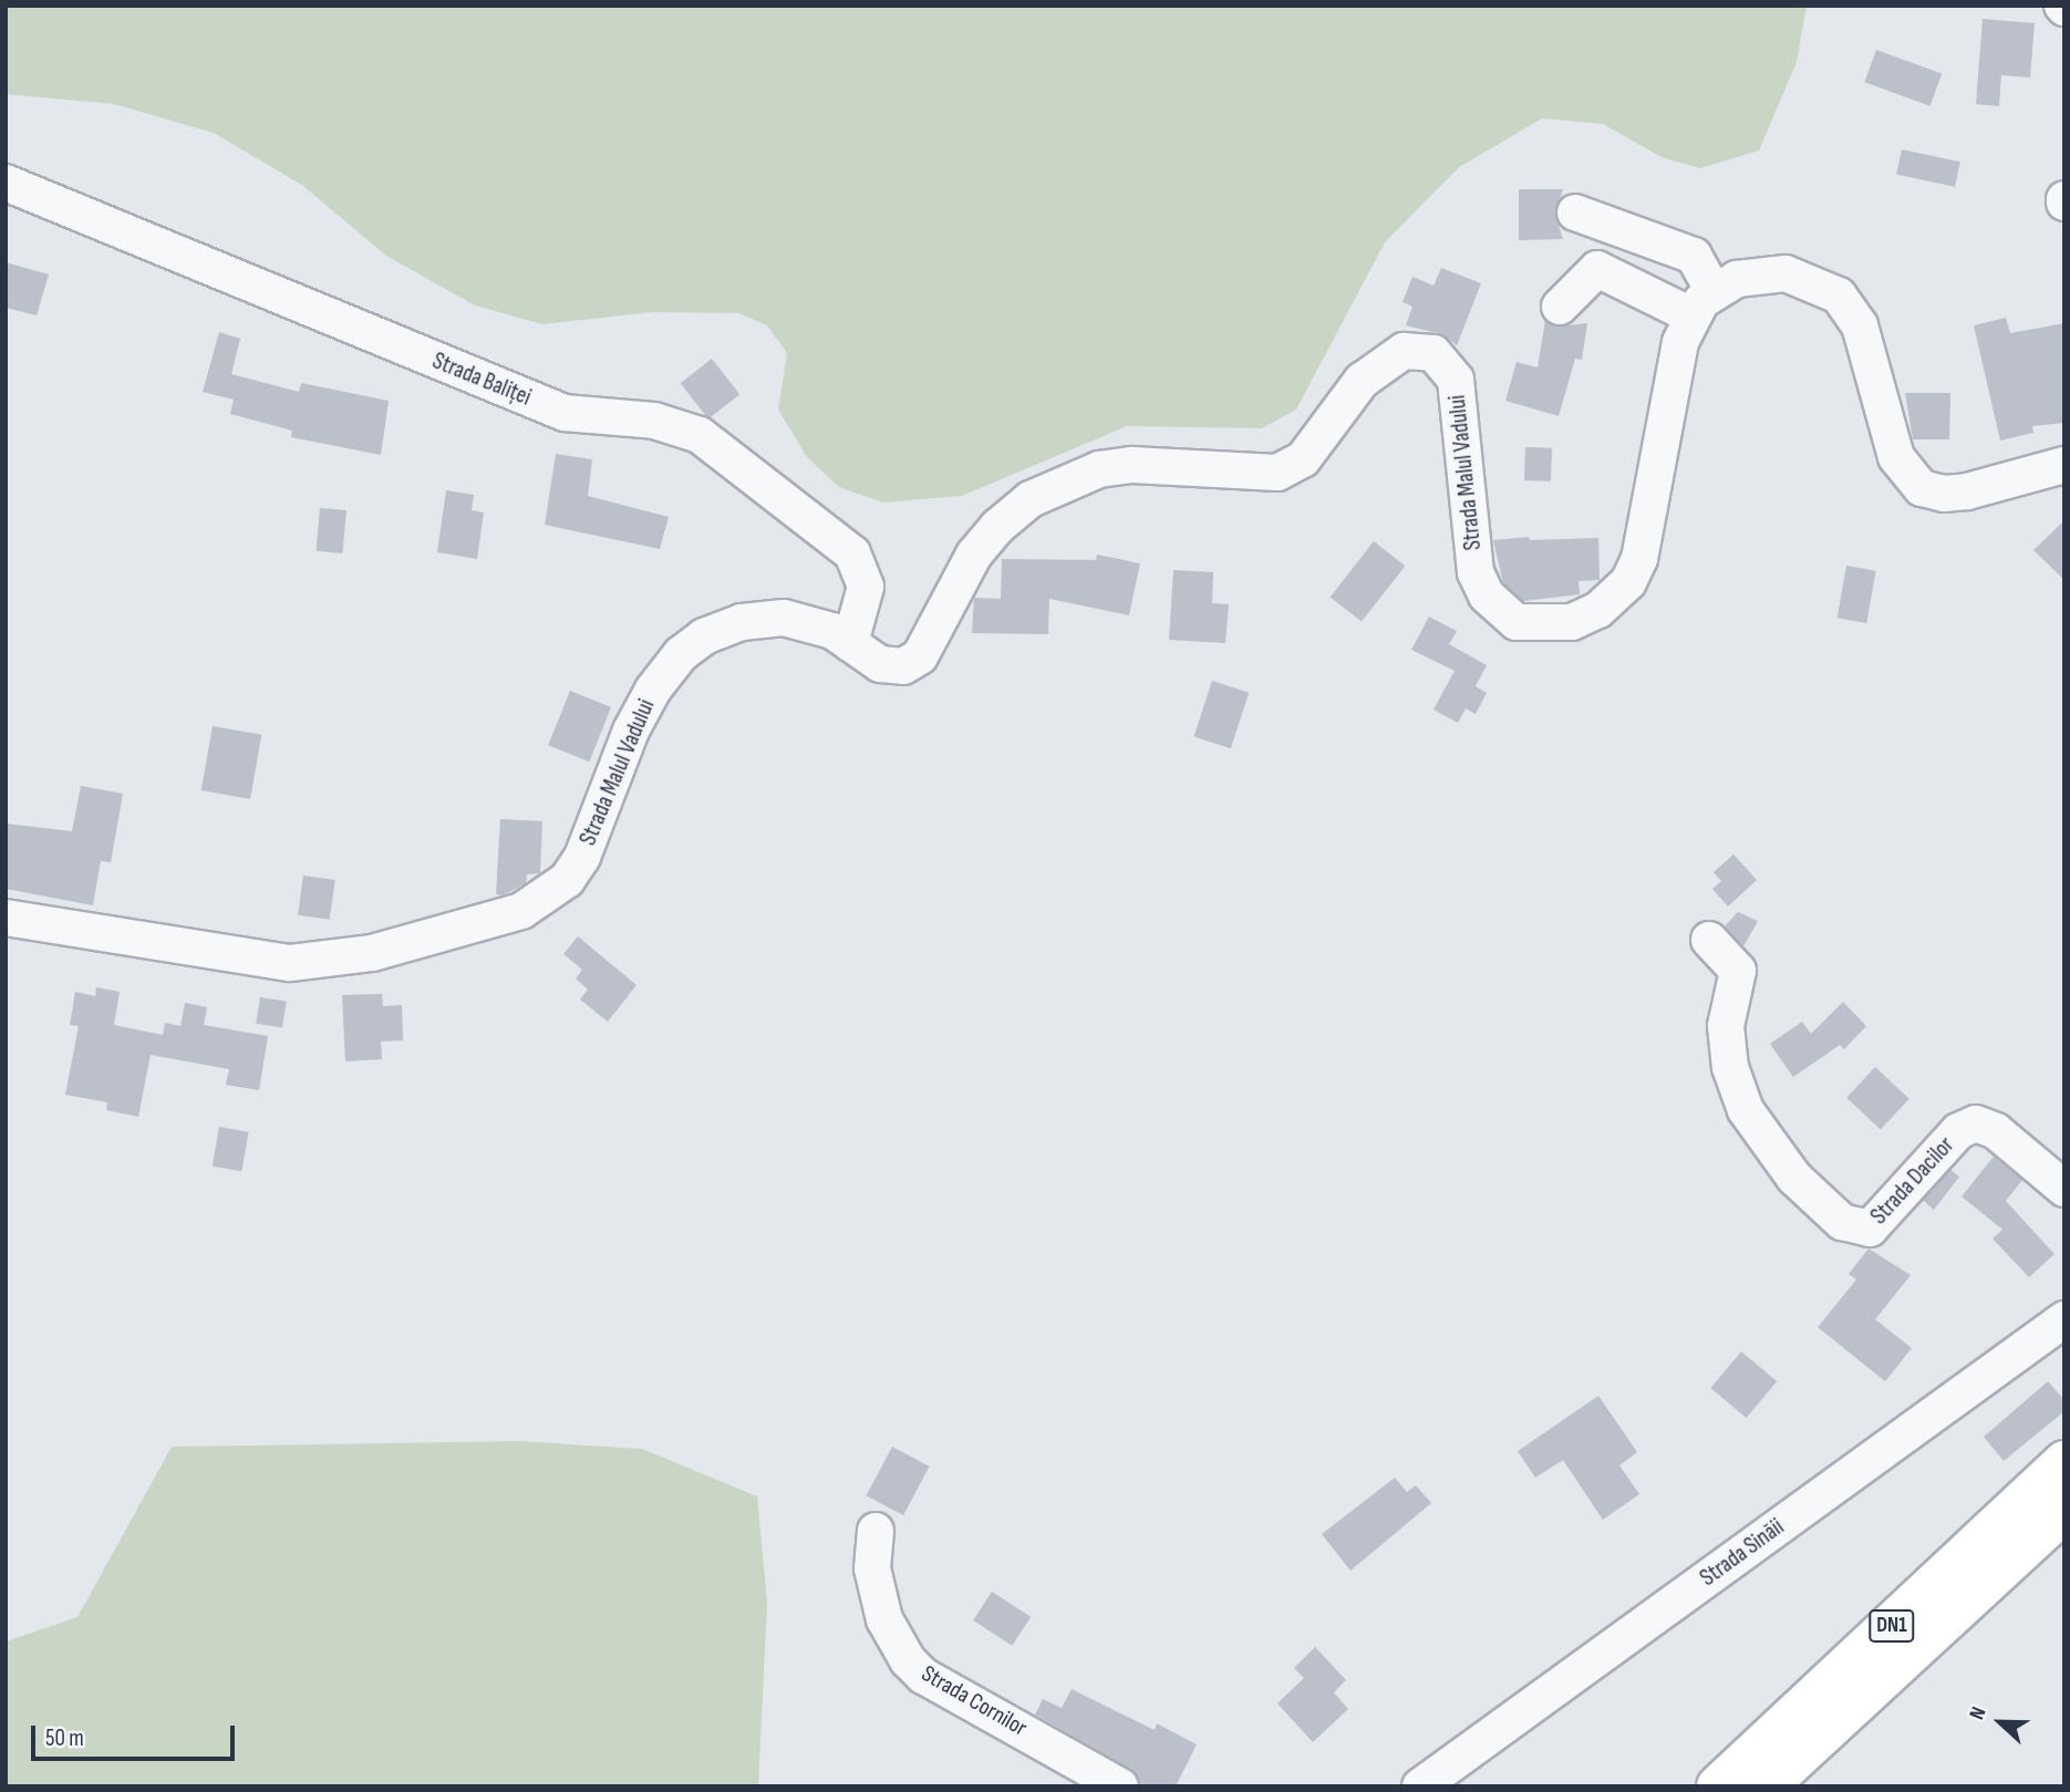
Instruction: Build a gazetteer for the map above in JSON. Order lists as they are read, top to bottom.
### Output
{
  "streets": {
    "highway": ["DN1"],
    "street": [
      "Strada Baliței",
      "Strada Malul Vadului",
      "Strada Dacilor",
      "Strada Sinăii",
      "Strada Cornilor"
    ]
  },
  "crossings": [
    ["Strada Baliței", "Strada Malul Vadului"]
  ],
  "scale_bar": "50 m",
  "north": "left"
}
